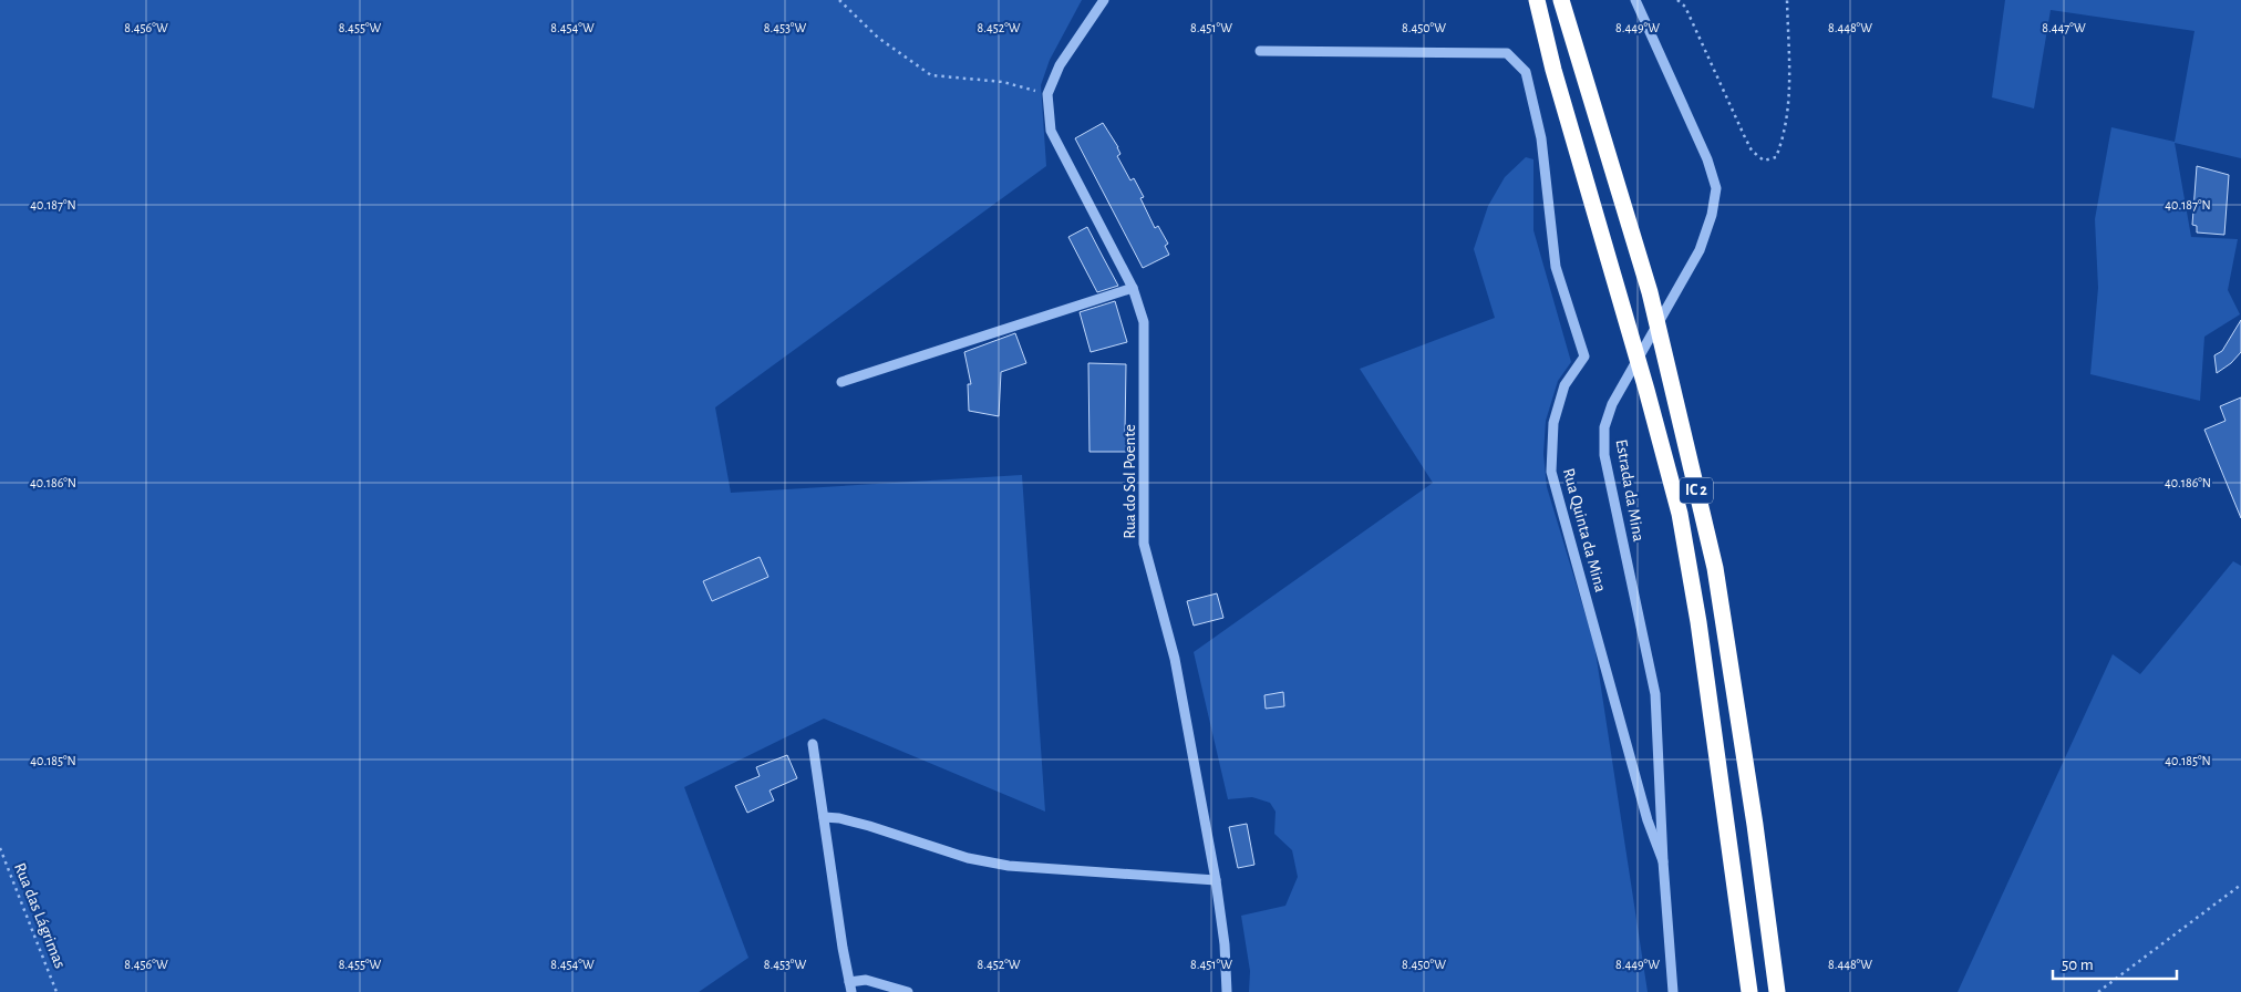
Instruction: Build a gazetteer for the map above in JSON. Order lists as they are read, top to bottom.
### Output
{
  "streets": {
    "highway": ["IC 2"],
    "street": ["Rua do Sol Poente", "Estrada da Mina", "Rua Quinta da Mina"],
    "path": ["Rua das Lágrimas"]
  },
  "crossings": [
    ["Estrada da Mina", "Rua Quinta da Mina"]
  ],
  "scale_bar": "50 m",
  "coordinates": [
    "8.456°W",
    "8.455°W",
    "8.454°W",
    "8.453°W",
    "8.452°W",
    "8.451°W",
    "8.450°W",
    "8.449°W",
    "8.448°W",
    "8.447°W",
    "40.187°N",
    "40.186°N",
    "40.185°N"
  ]
}
